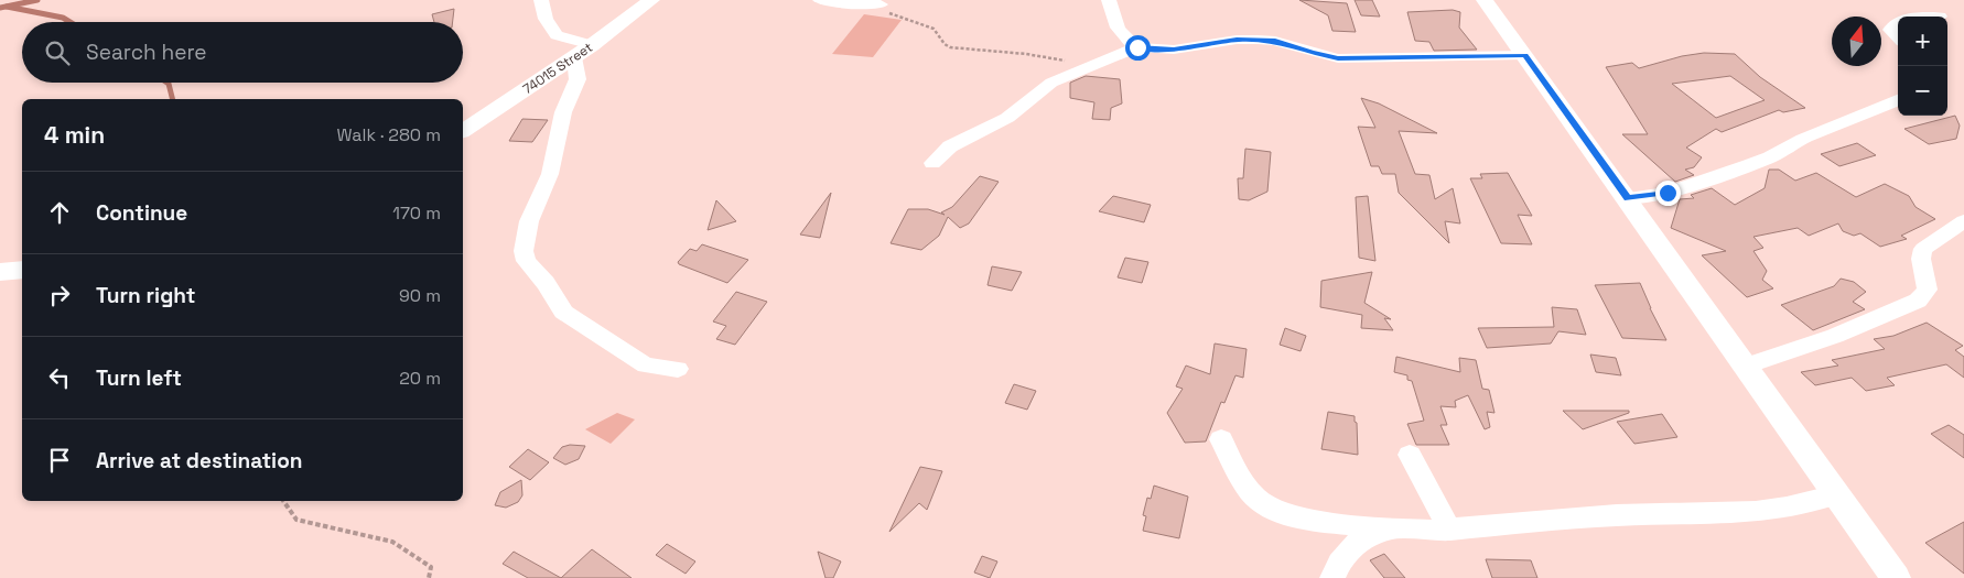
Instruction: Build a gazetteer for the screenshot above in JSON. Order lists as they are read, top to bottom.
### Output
{
  "streets": {
    "street": ["74015 Street"]
  },
  "north": "top",
  "page": {
    "map_buttons": ["+", "−"],
    "search": "Search here",
    "heading": ["4 min", "Walk · 280 m"],
    "list": [
      ["Continue", "170 m"],
      ["Turn right", "90 m"],
      ["Turn left", "20 m"],
      "Arrive at destination"
    ]
  }
}
